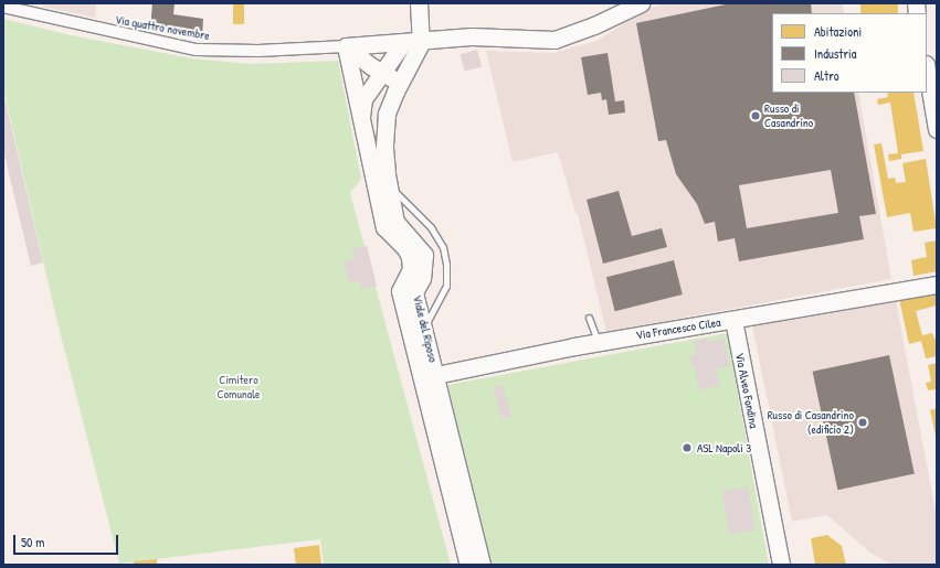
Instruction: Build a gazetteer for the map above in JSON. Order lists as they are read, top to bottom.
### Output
{
  "streets": {
    "street": [
      "Via quattro novembre",
      "Viale del Riposo",
      "Via Francesco Cilea",
      "Via Alveo Fondina"
    ]
  },
  "crossings": [
    ["Via quattro novembre", "Viale del Riposo"],
    ["Viale del Riposo", "Via Francesco Cilea"],
    ["Via Francesco Cilea", "Via Alveo Fondina"]
  ],
  "parks": ["Cimitero Comunale"],
  "places": ["Russo di Casandrino", "Russo di Casandrino (edificio 2)", "ASL Napoli 3"],
  "legend": ["Abitazioni", "Industria", "Altro"],
  "scale_bar": "50 m"
}
